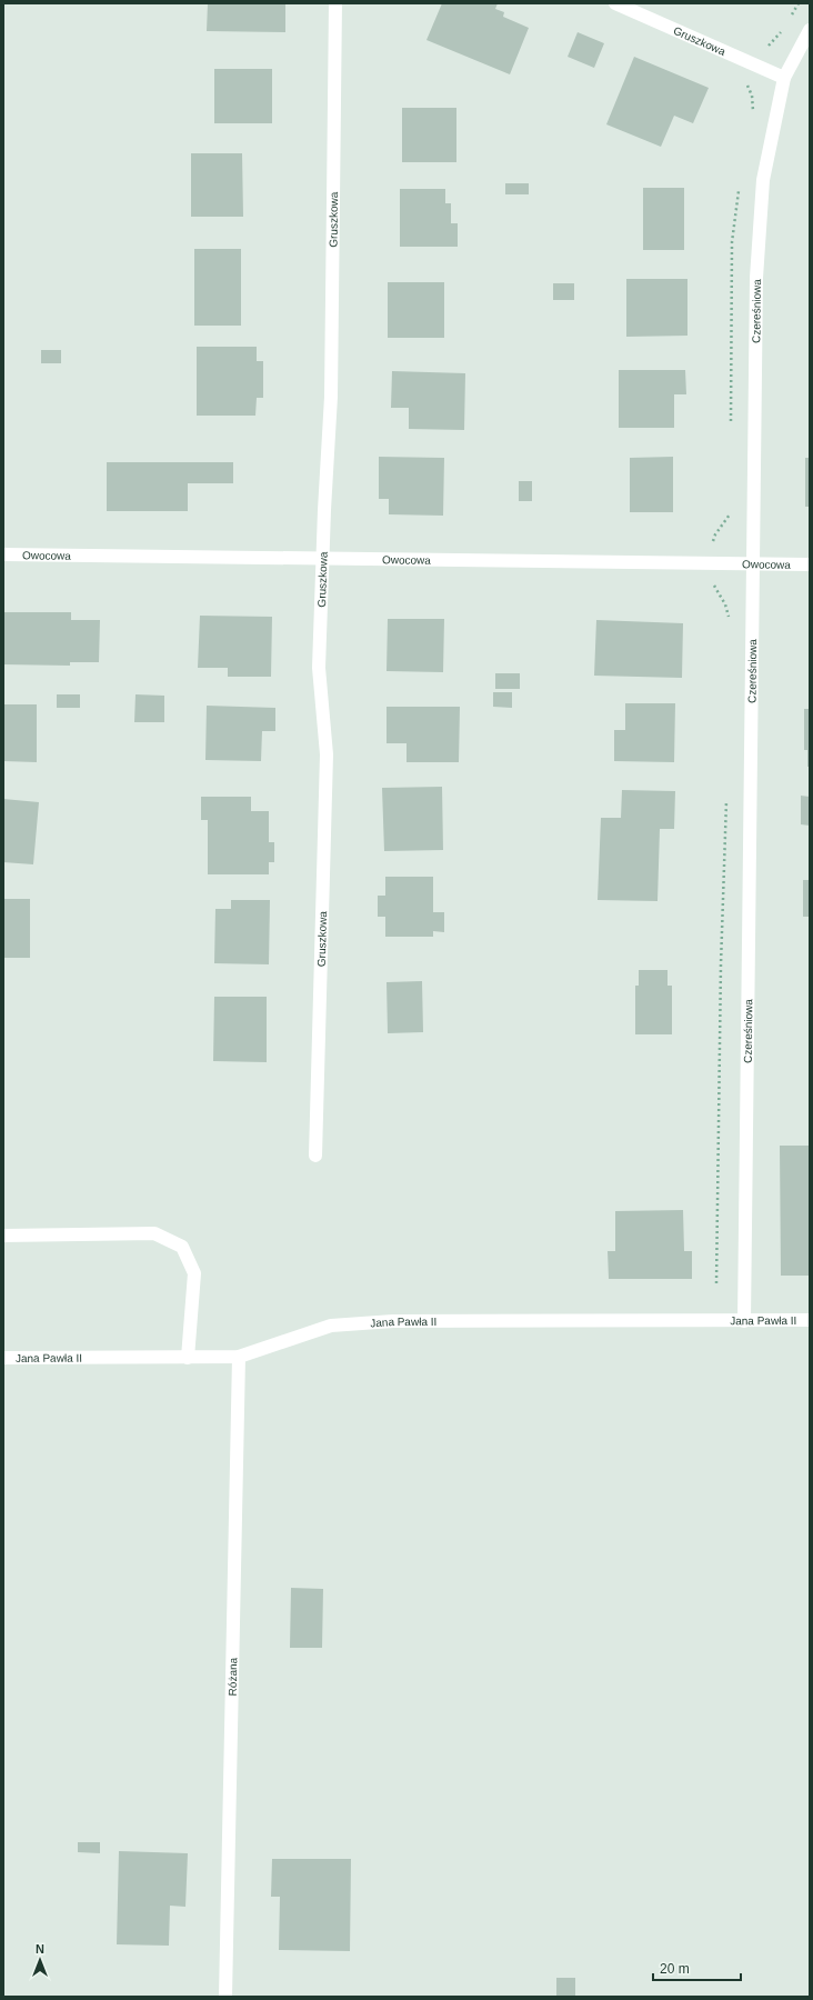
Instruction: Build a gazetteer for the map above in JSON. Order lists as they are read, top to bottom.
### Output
{
  "streets": {
    "street": [
      "Gruszkowa",
      "Czereśniowa",
      "Owocowa",
      "Jana Pawła II",
      "Różana"
    ]
  },
  "crossings": [
    ["Gruszkowa", "Czereśniowa"],
    ["Gruszkowa", "Owocowa"],
    ["Czereśniowa", "Owocowa"],
    ["Czereśniowa", "Jana Pawła II"],
    ["Jana Pawła II", "Różana"]
  ],
  "scale_bar": "20 m",
  "north": "top"
}
